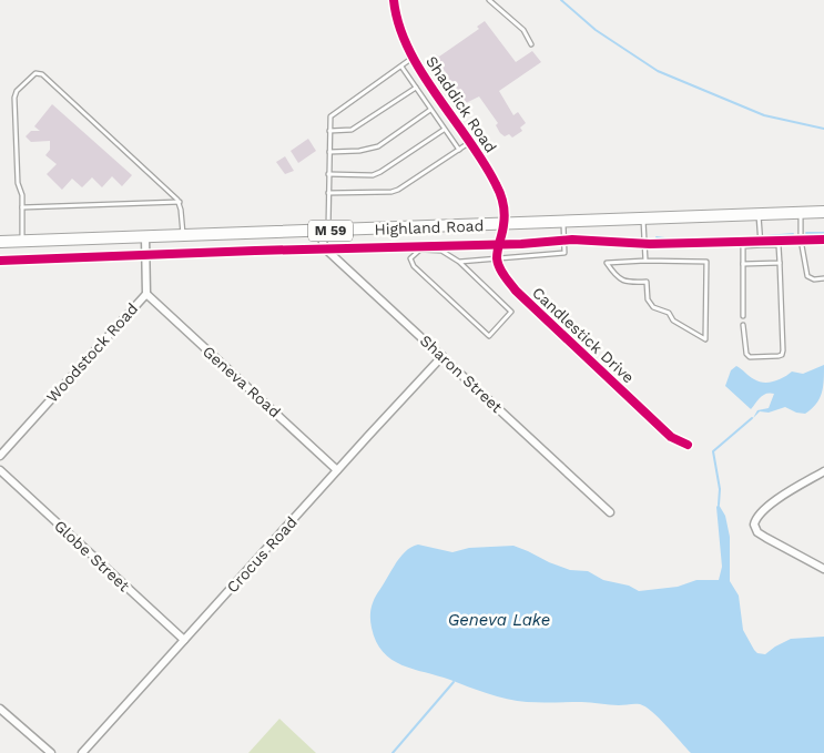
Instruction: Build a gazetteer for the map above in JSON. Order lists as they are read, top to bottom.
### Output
{
  "streets": {
    "highway": ["Highland Road", "M 59"],
    "street": [
      "Shaddick Road",
      "Candlestick Drive",
      "Woodstock Road",
      "Sharon Street",
      "Geneva Road",
      "Crocus Road",
      "Globe Street"
    ]
  },
  "crossings": [
    ["Shaddick Road", "Highland Road"],
    ["Highland Road", "Woodstock Road"],
    ["Highland Road", "Sharon Street"],
    ["Woodstock Road", "Geneva Road"],
    ["Sharon Street", "Crocus Road"],
    ["Geneva Road", "Crocus Road"],
    ["Crocus Road", "Globe Street"]
  ],
  "water": ["Geneva Lake"]
}
